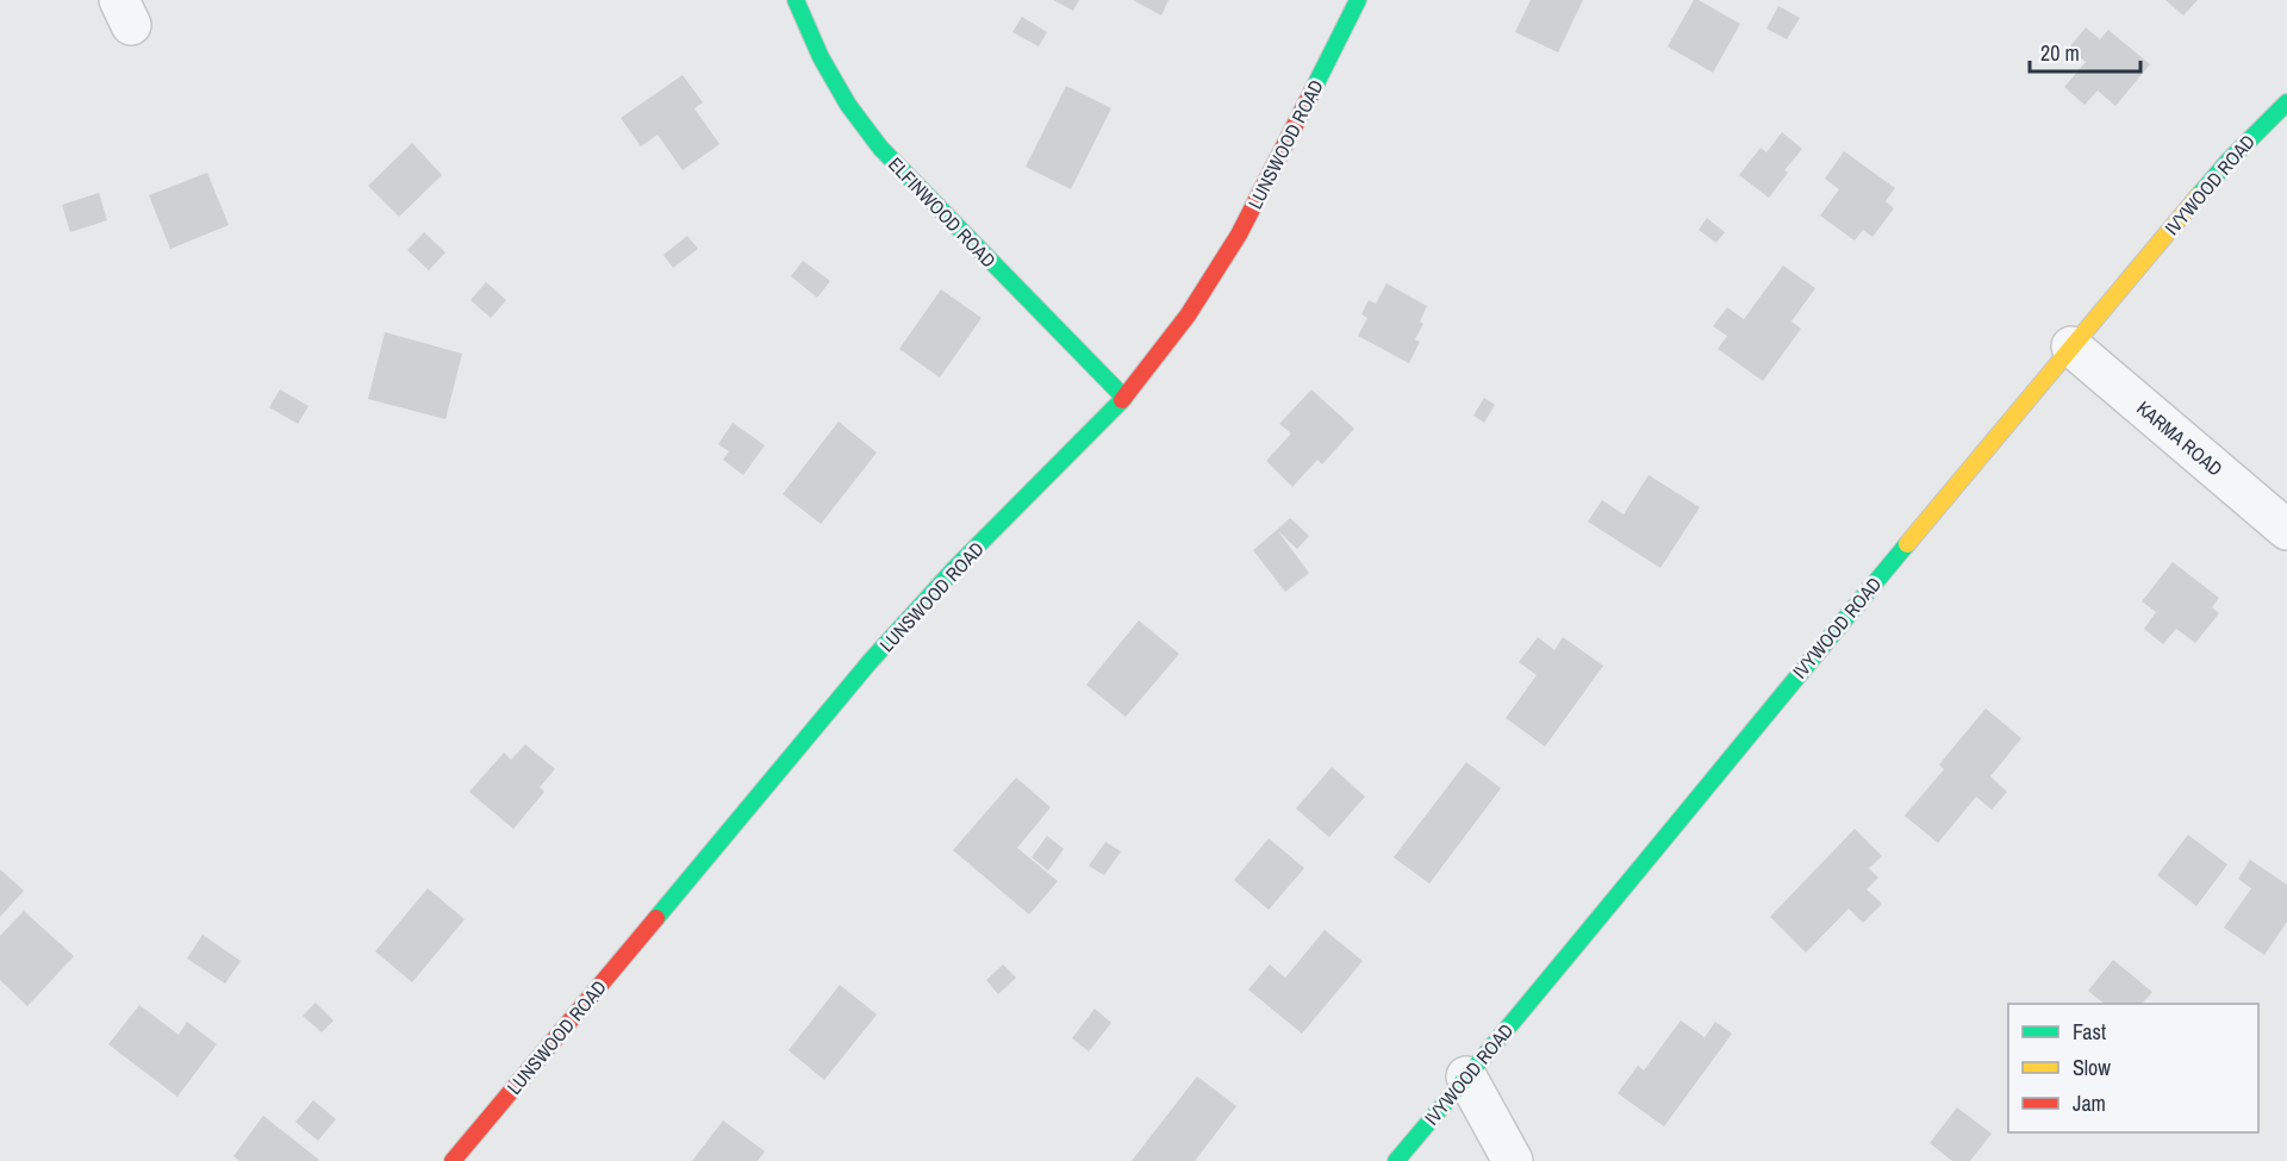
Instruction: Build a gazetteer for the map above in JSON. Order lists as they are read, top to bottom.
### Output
{
  "streets": {
    "street": [
      "LUNSWOOD ROAD",
      "IVYWOOD ROAD",
      "ELFINWOOD ROAD",
      "KARMA ROAD"
    ]
  },
  "crossings": [
    ["LUNSWOOD ROAD", "ELFINWOOD ROAD"],
    ["IVYWOOD ROAD", "KARMA ROAD"]
  ],
  "legend": ["Fast", "Slow", "Jam"],
  "scale_bar": "20 m"
}
